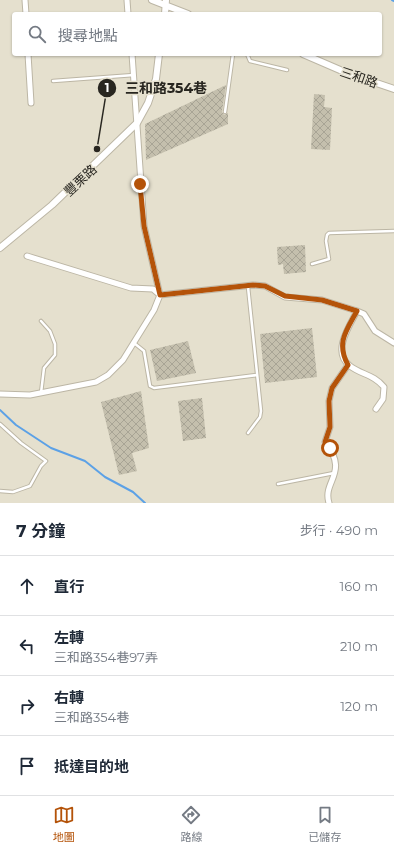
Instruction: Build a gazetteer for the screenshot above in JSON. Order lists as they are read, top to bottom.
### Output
{
  "streets": {
    "street": ["三和路", "豐栗路"]
  },
  "places": ["三和路354巷"],
  "page": {
    "search": "搜尋地點",
    "heading": ["7 分鐘", "步行 · 490 m"],
    "list": [
      ["直行", "160 m"],
      ["左轉", "三和路354巷97弄", "210 m"],
      ["右轉", "三和路354巷", "120 m"],
      "抵達目的地"
    ],
    "nav": ["地圖", "路線", "已儲存"]
  }
}
